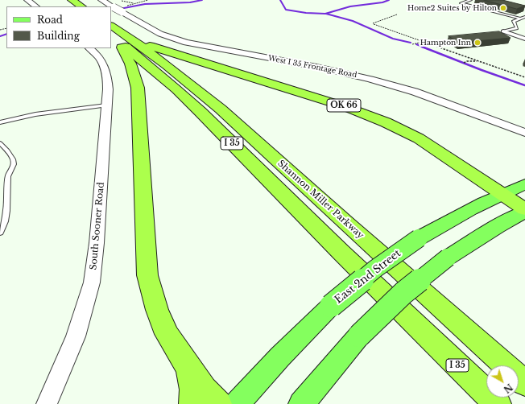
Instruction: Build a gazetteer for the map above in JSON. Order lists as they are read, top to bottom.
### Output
{
  "streets": {
    "highway": ["OK 66", "I 35", "Shannon Miller Parkway"],
    "main road": ["East 2nd Street"],
    "street": ["West I 35 Frontage Road", "South Sooner Road"]
  },
  "crossings": [
    ["OK 66", "Shannon Miller Parkway"],
    ["OK 66", "East 2nd Street"]
  ],
  "places": ["Home2 Suites by Hilton", "Hampton Inn"],
  "legend": ["Road", "Building"],
  "north": "bottom right"
}
